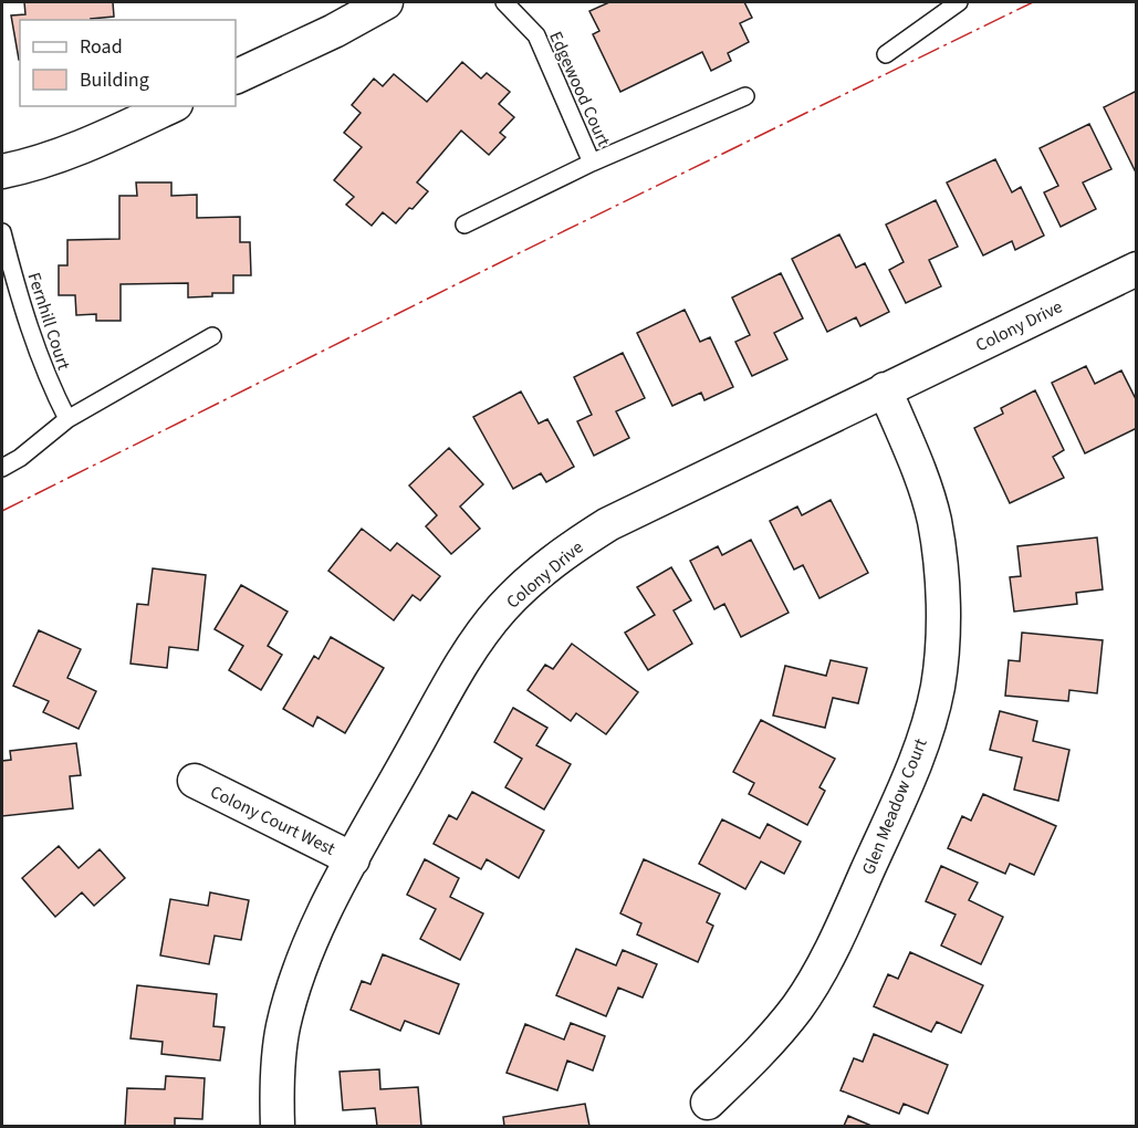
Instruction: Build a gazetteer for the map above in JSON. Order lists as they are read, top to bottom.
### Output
{
  "streets": {
    "street": ["Colony Drive", "Glen Meadow Court", "Colony Court West"],
    "lane": ["Edgewood Court", "Fernhill Court"]
  },
  "crossings": [
    ["Colony Drive", "Glen Meadow Court"],
    ["Colony Drive", "Colony Court West"]
  ],
  "legend": ["Road", "Building"]
}
